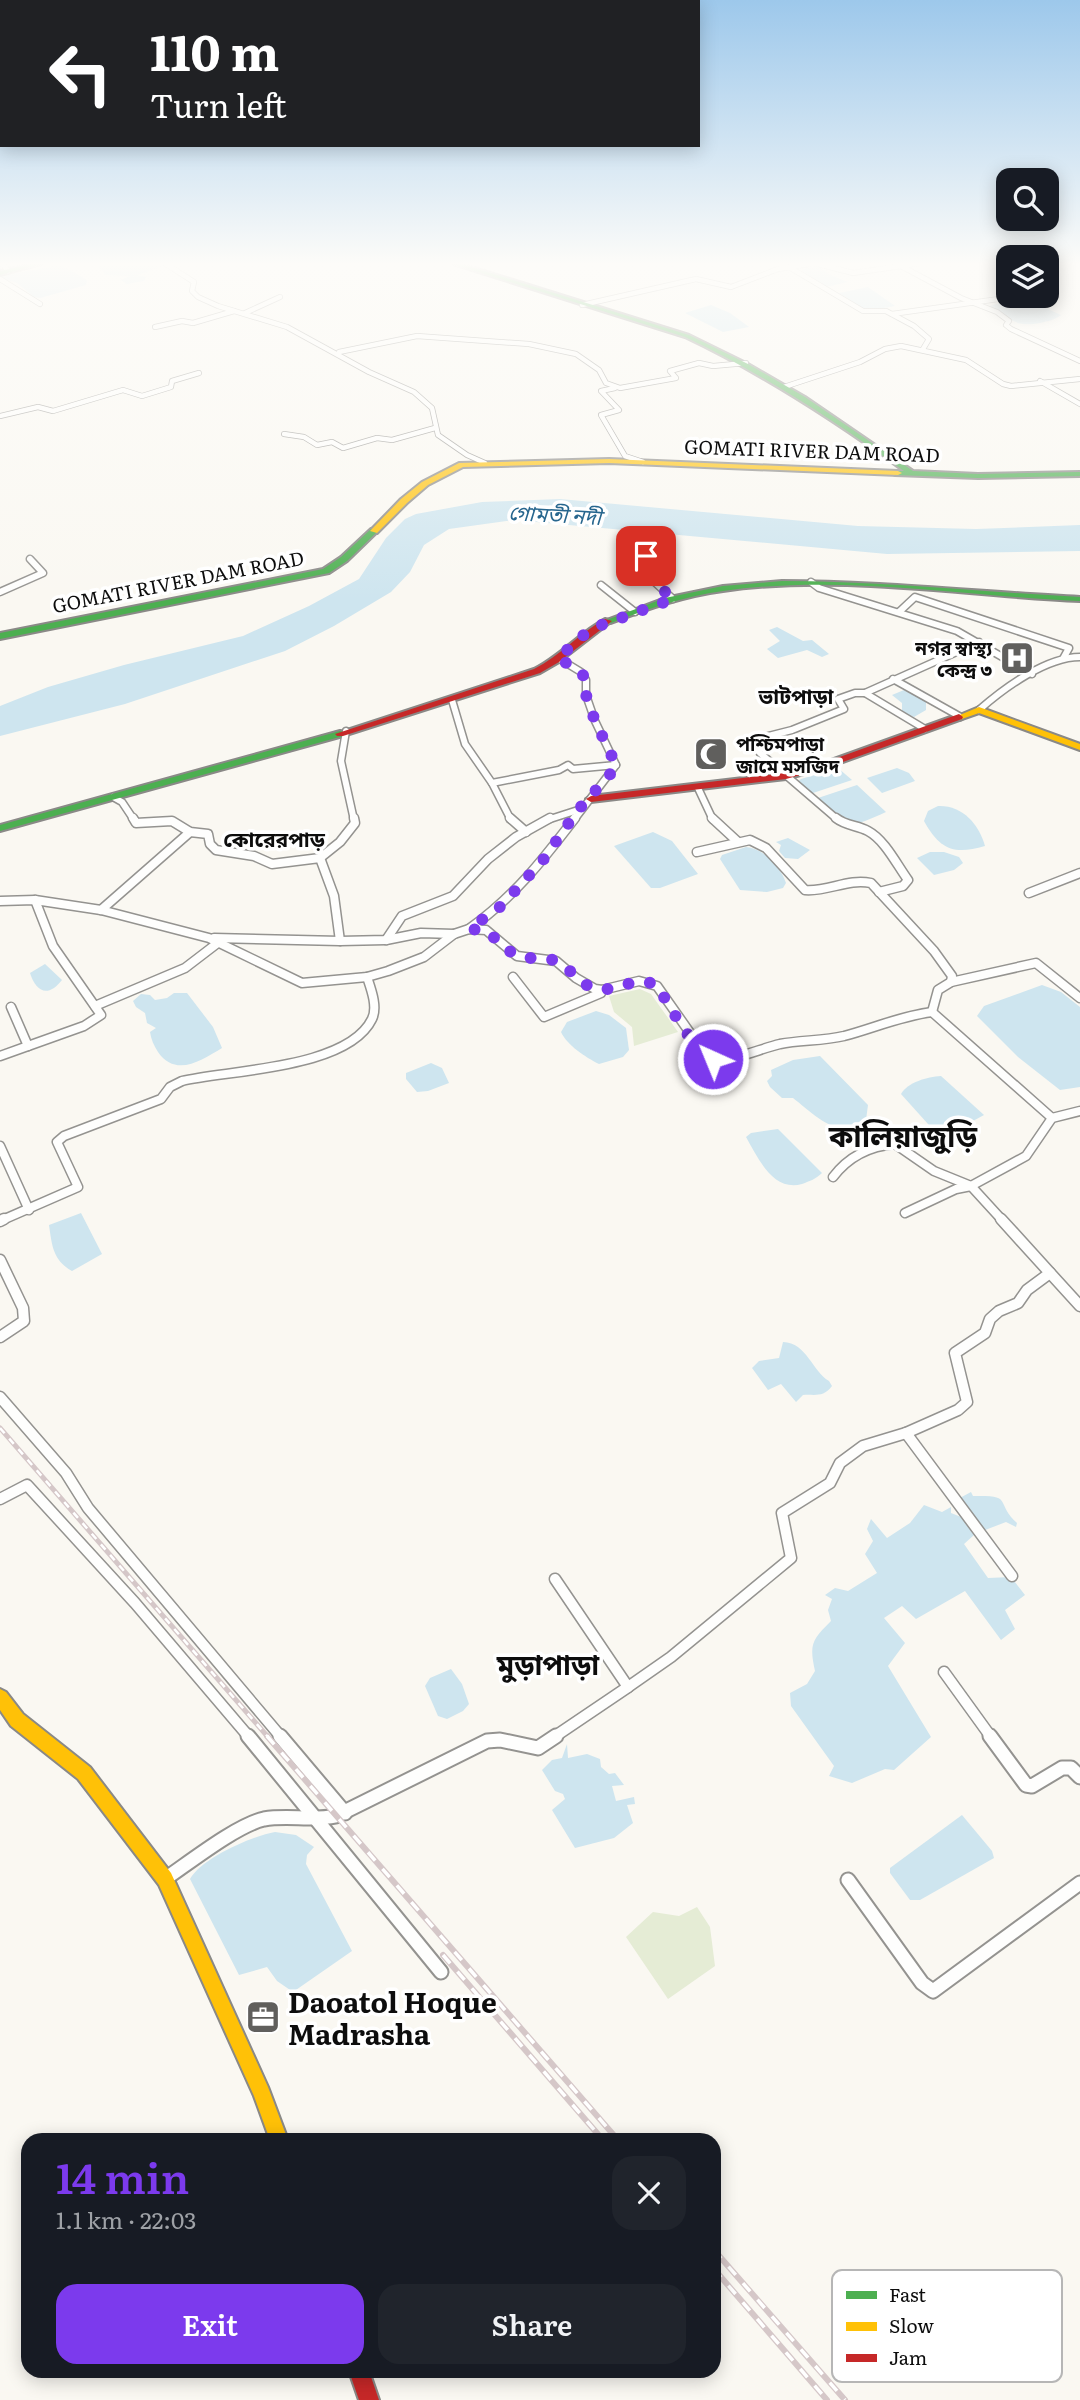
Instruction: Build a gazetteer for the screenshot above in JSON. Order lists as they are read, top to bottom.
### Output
{
  "streets": {
    "street": ["GOMATI RIVER DAM ROAD"]
  },
  "districts": [
    "ভাটপাড়া",
    "কোরেরপাড়",
    "কালিয়াজুড়ি",
    "মুড়াপাড়া"
  ],
  "water": ["গোমতী নদী"],
  "places": {
    "hospital": ["নগর স্বাস্থ্য কেন্দ্র ৩"],
    "mosque": ["পশ্চিমপাড়া জামে মসজিদ"],
    "office": ["Daoatol Hoque Madrasha"]
  },
  "legend": ["Fast", "Slow", "Jam"],
  "page": {
    "turn": ["110 m", "Turn left"],
    "heading": ["14 min", "1.1 km · 22:03"],
    "buttons": ["Exit", "Share"]
  }
}
